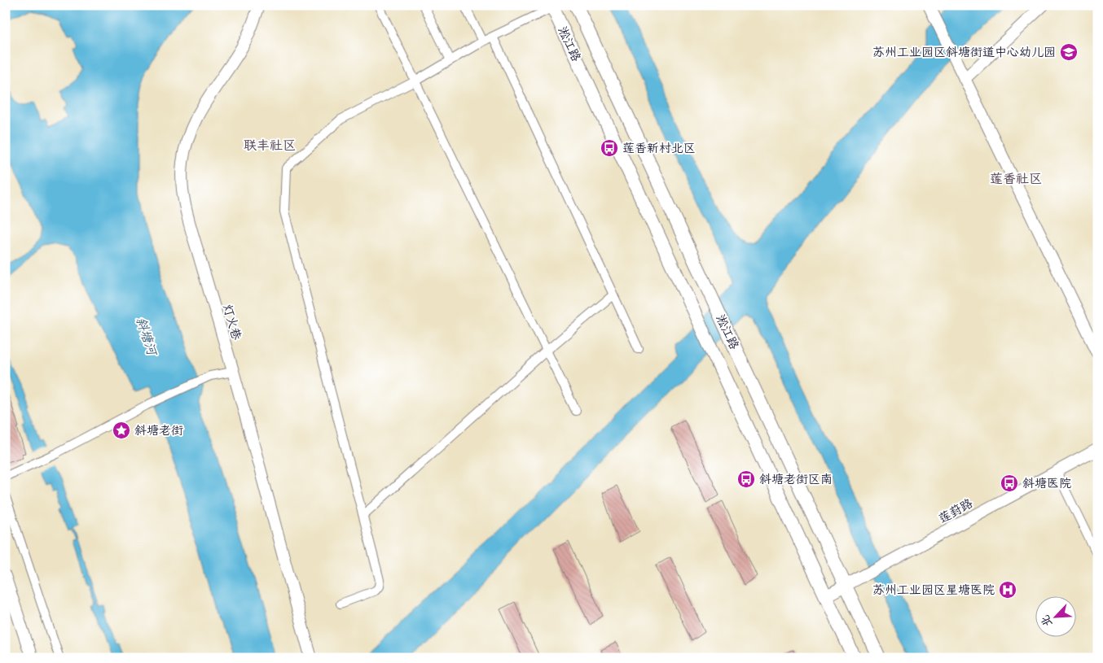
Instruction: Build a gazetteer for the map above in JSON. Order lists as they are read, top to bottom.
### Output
{
  "streets": {
    "main road": ["淞江路"],
    "street": ["灯火巷", "莲葑路"]
  },
  "crossings": [
    ["淞江路", "莲葑路"]
  ],
  "districts": ["联丰社区", "莲香社区"],
  "water": ["斜塘河"],
  "places": {
    "school or university": ["苏州工业园区斜塘街道中心幼儿园"],
    "bus stop": ["莲香新村北区", "斜塘老街区南", "斜塘医院"],
    "place": ["斜塘老街"],
    "hospital": ["苏州工业园区星塘医院"]
  },
  "north": "bottom left"
}
